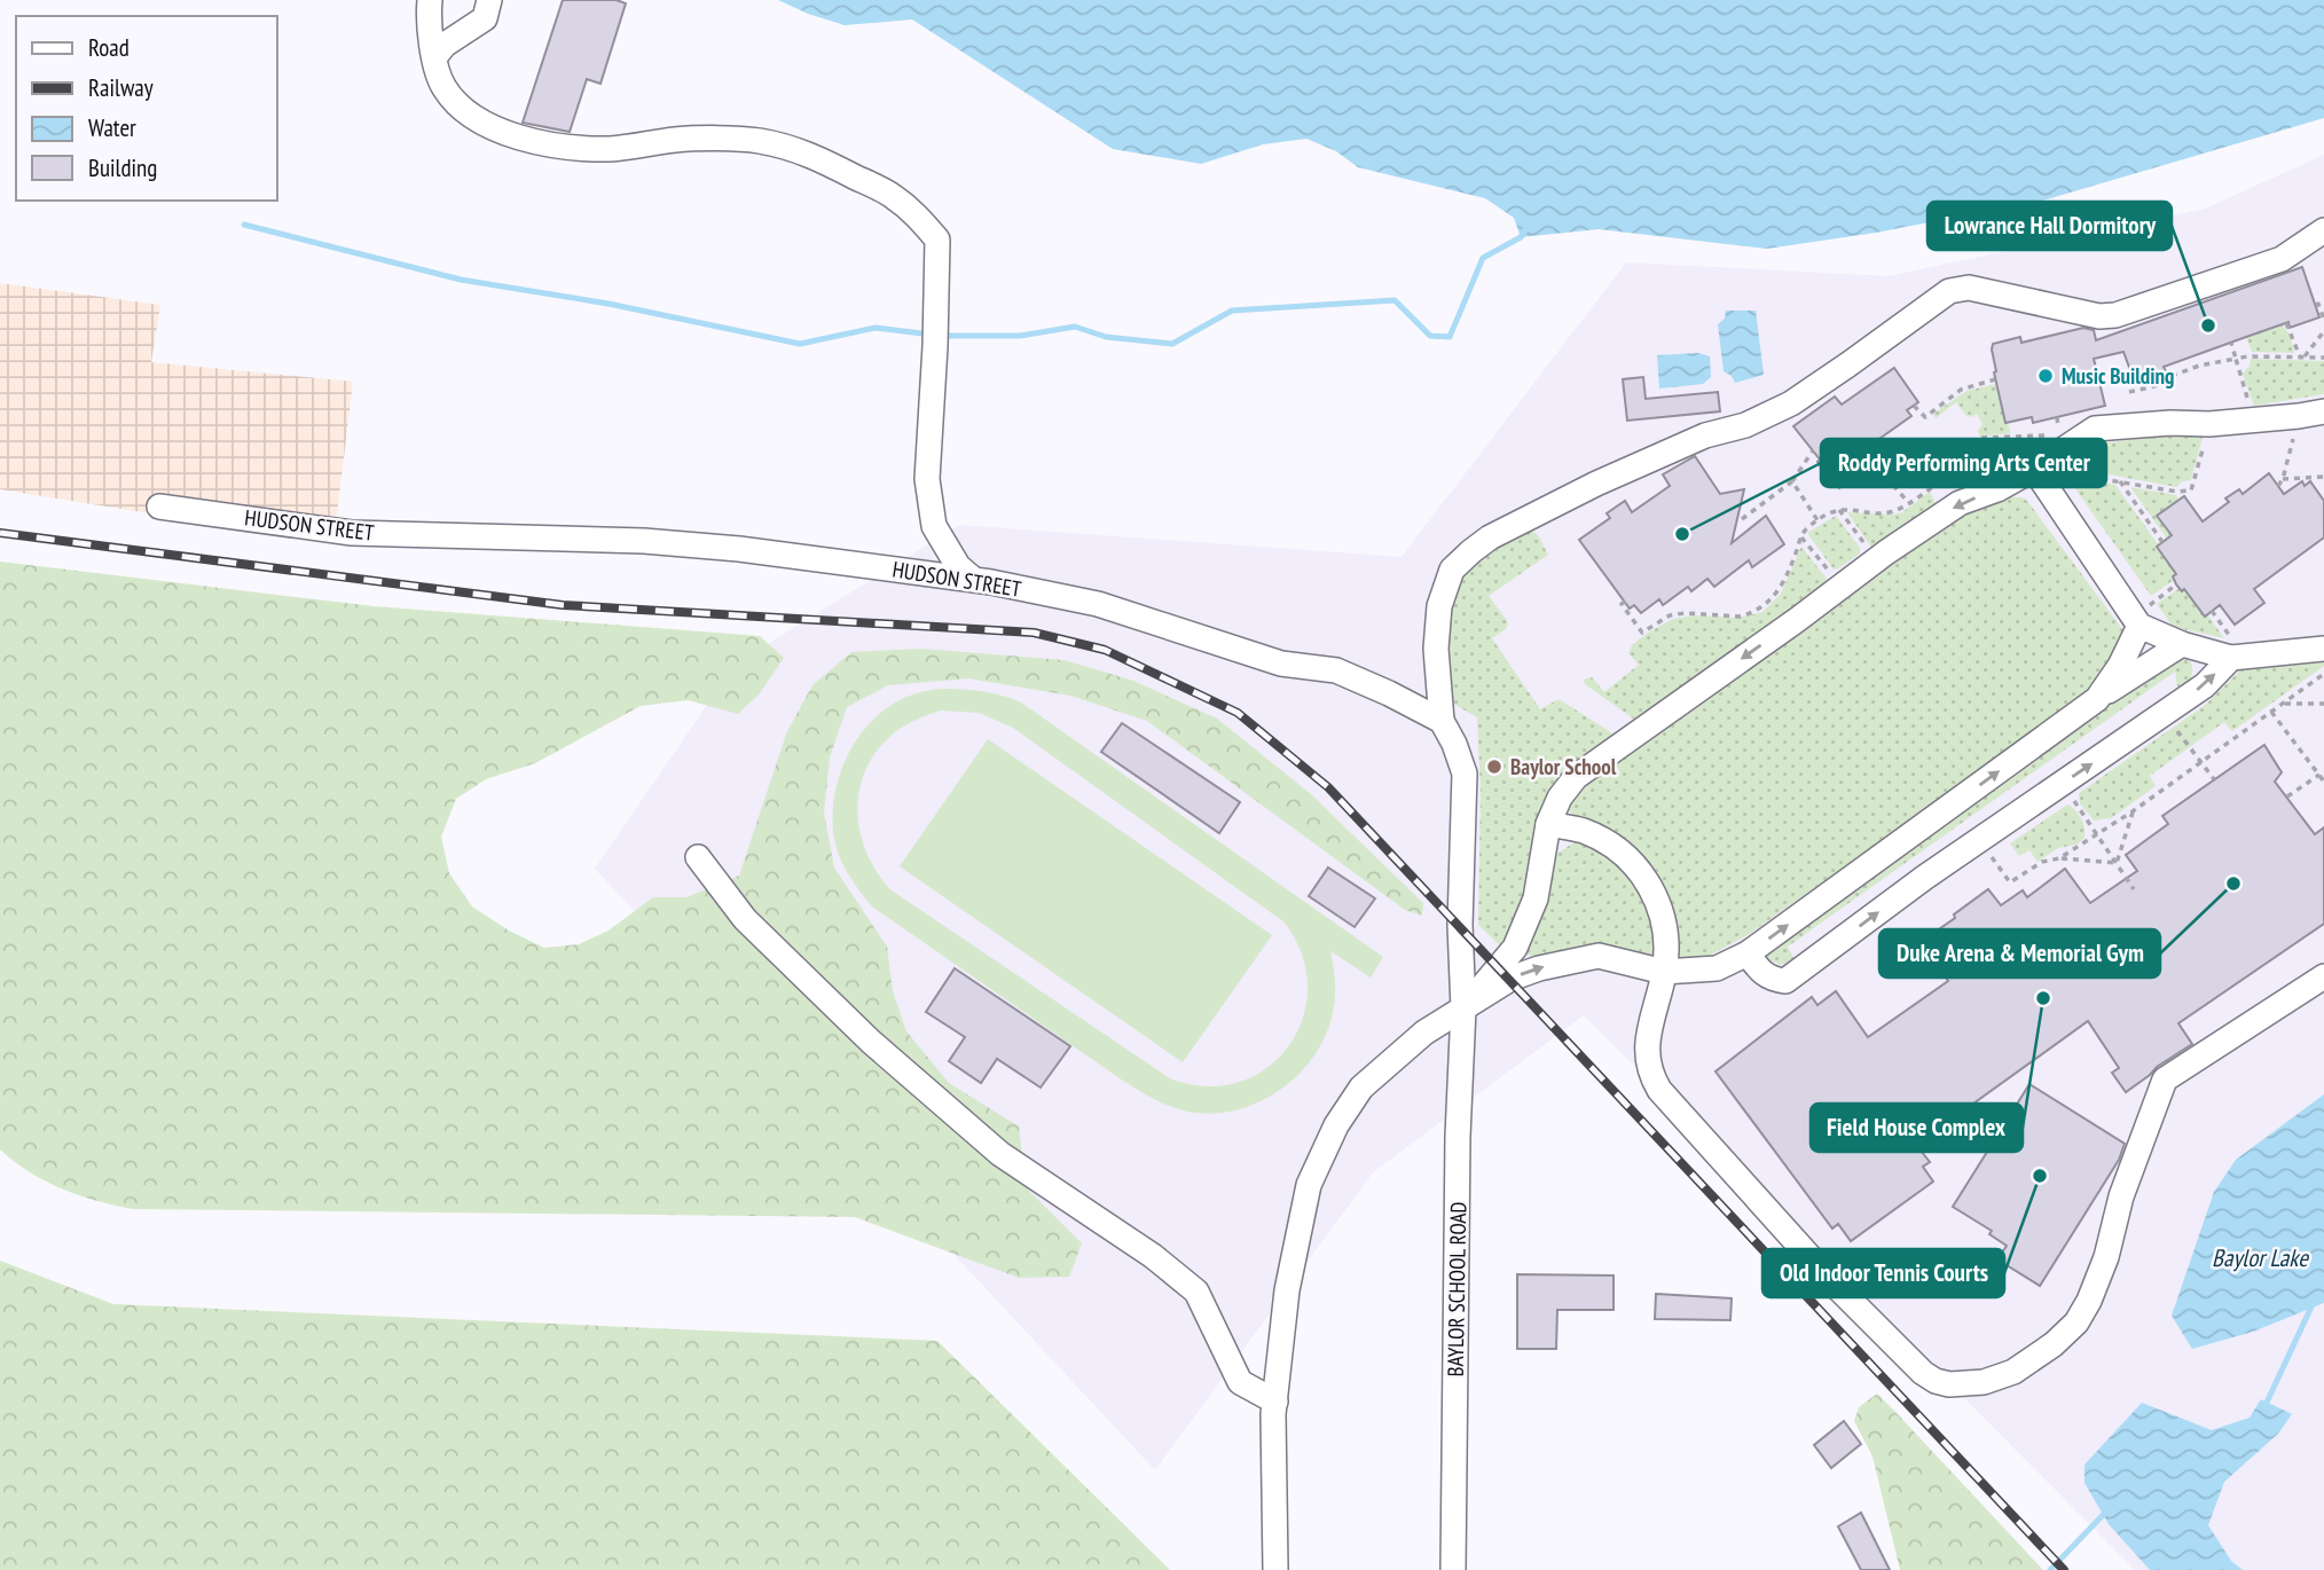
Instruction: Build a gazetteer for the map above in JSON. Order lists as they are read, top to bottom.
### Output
{
  "streets": {
    "street": ["HUDSON STREET", "BAYLOR SCHOOL ROAD"]
  },
  "water": ["Baylor Lake"],
  "places": [
    "Lowrance Hall Dormitory",
    "Music Building",
    "Roddy Performing Arts Center",
    "Baylor School",
    "Duke Arena & Memorial Gym",
    "Field House Complex",
    "Old Indoor Tennis Courts"
  ],
  "legend": [
    "Road",
    "Railway",
    "Water",
    "Building"
  ]
}
